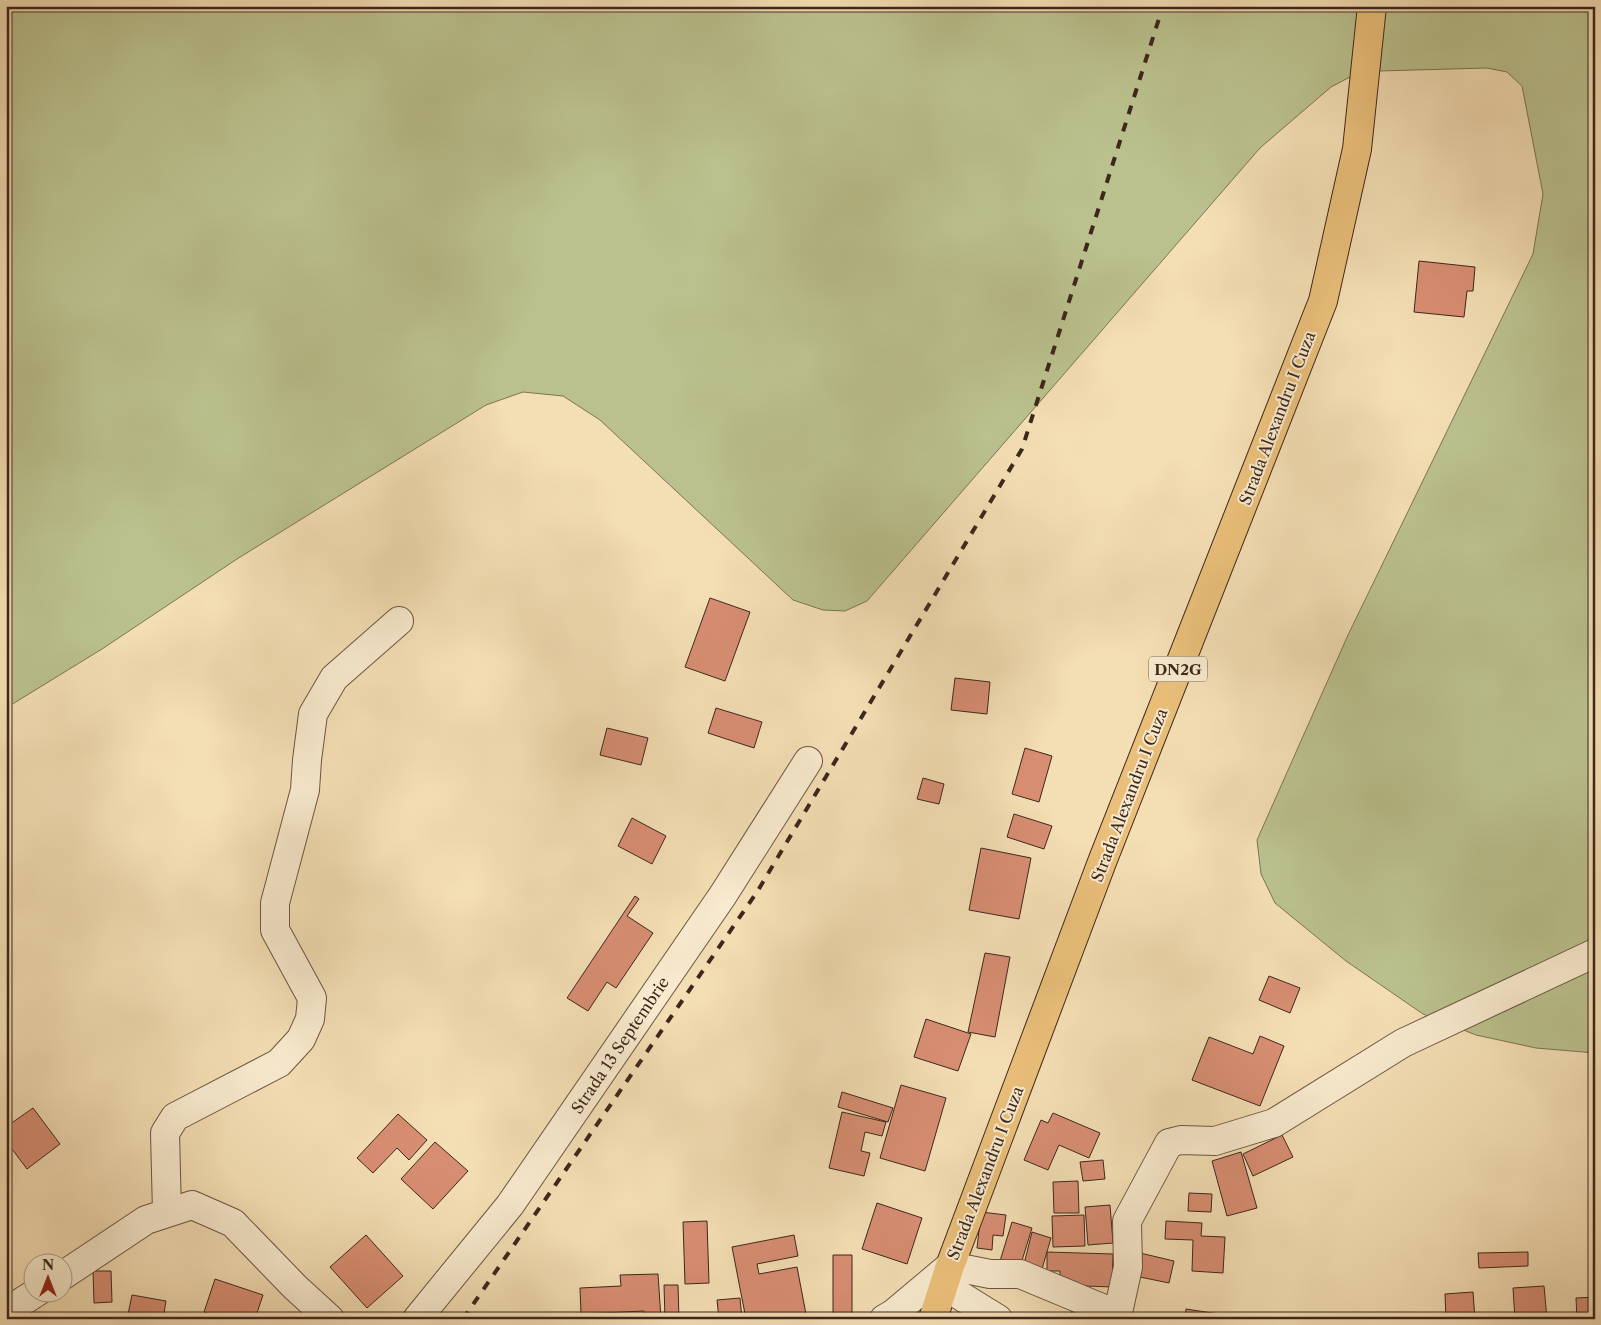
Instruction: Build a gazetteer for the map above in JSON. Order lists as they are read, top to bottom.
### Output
{
  "streets": {
    "main road": ["Strada Alexandru I Cuza", "DN2G"],
    "street": ["Strada 13 Septembrie"]
  },
  "north": "top"
}
